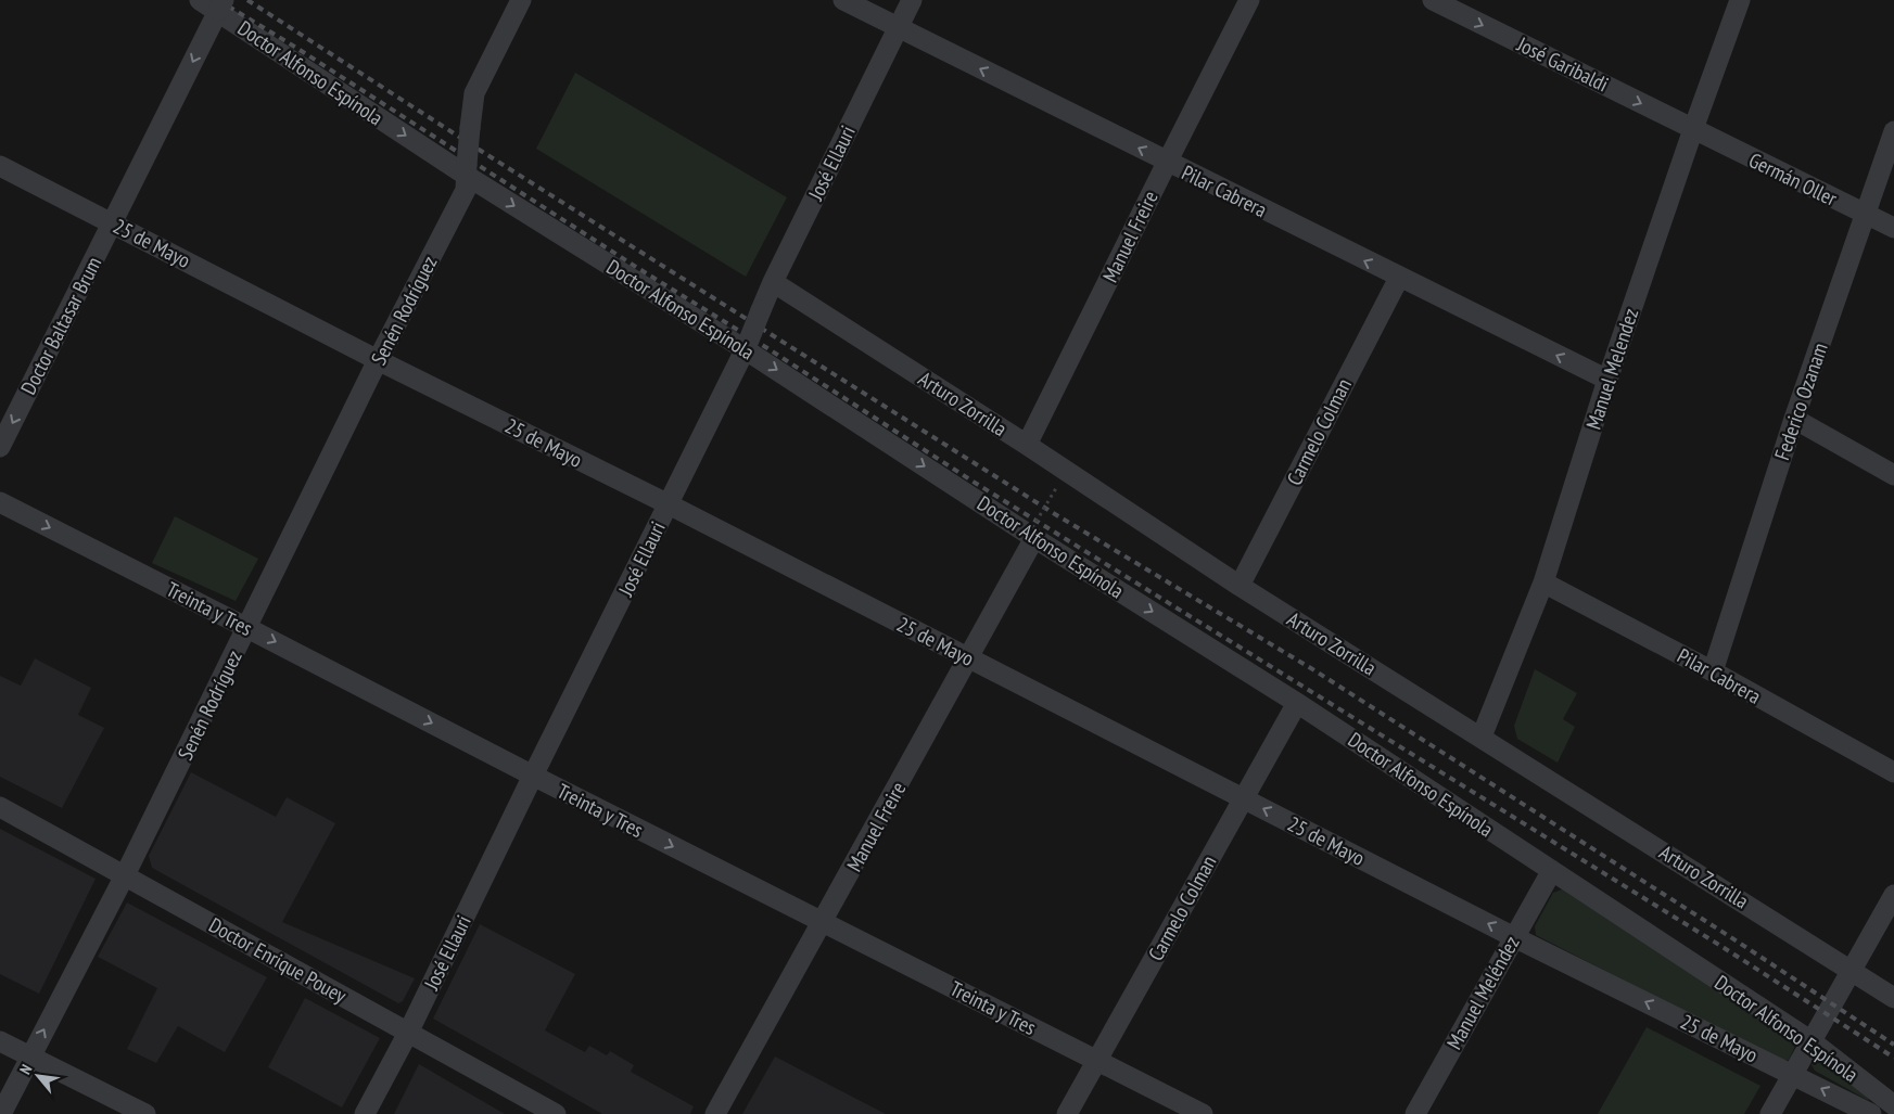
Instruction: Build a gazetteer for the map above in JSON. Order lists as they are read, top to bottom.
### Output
{
  "streets": {
    "street": [
      "José Garibaldi",
      "Doctor Alfonso Espínola",
      "José Ellauri",
      "Germán Oller",
      "Pilar Cabrera",
      "Manuel Freire",
      "25 de Mayo",
      "Senén Rodríguez",
      "Doctor Baltasar Brum",
      "Manuel Melendez",
      "Federico Ozanam",
      "Arturo Zorrilla",
      "Carmelo Colman",
      "Treinta y Tres",
      "Doctor Enrique Pouey",
      "Manuel Meléndez"
    ]
  },
  "crossings": [
    ["José Garibaldi", "Germán Oller"],
    ["José Garibaldi", "Manuel Melendez"],
    ["Doctor Alfonso Espínola", "José Ellauri"],
    ["Doctor Alfonso Espínola", "Manuel Freire"],
    ["Doctor Alfonso Espínola", "Senén Rodríguez"],
    ["Doctor Alfonso Espínola", "Doctor Baltasar Brum"],
    ["Doctor Alfonso Espínola", "Carmelo Colman"],
    ["Doctor Alfonso Espínola", "Manuel Meléndez"],
    ["José Ellauri", "Pilar Cabrera"],
    ["José Ellauri", "25 de Mayo"],
    ["José Ellauri", "Arturo Zorrilla"],
    ["José Ellauri", "Treinta y Tres"],
    ["José Ellauri", "Doctor Enrique Pouey"],
    ["Germán Oller", "Manuel Melendez"],
    ["Germán Oller", "Federico Ozanam"],
    ["Pilar Cabrera", "Manuel Freire"],
    ["Pilar Cabrera", "Manuel Melendez"],
    ["Pilar Cabrera", "Federico Ozanam"],
    ["Pilar Cabrera", "Carmelo Colman"],
    ["Manuel Freire", "25 de Mayo"],
    ["Manuel Freire", "Arturo Zorrilla"],
    ["Manuel Freire", "Treinta y Tres"],
    ["25 de Mayo", "Senén Rodríguez"],
    ["25 de Mayo", "Doctor Baltasar Brum"],
    ["25 de Mayo", "Carmelo Colman"],
    ["25 de Mayo", "Manuel Meléndez"],
    ["Senén Rodríguez", "Treinta y Tres"],
    ["Senén Rodríguez", "Doctor Enrique Pouey"],
    ["Manuel Melendez", "Arturo Zorrilla"],
    ["Arturo Zorrilla", "Carmelo Colman"],
    ["Carmelo Colman", "Treinta y Tres"]
  ],
  "one_way": [
    "José Garibaldi",
    "Doctor Alfonso Espínola",
    "Pilar Cabrera",
    "Doctor Baltasar Brum",
    "Treinta y Tres"
  ],
  "north": "top left"
}
